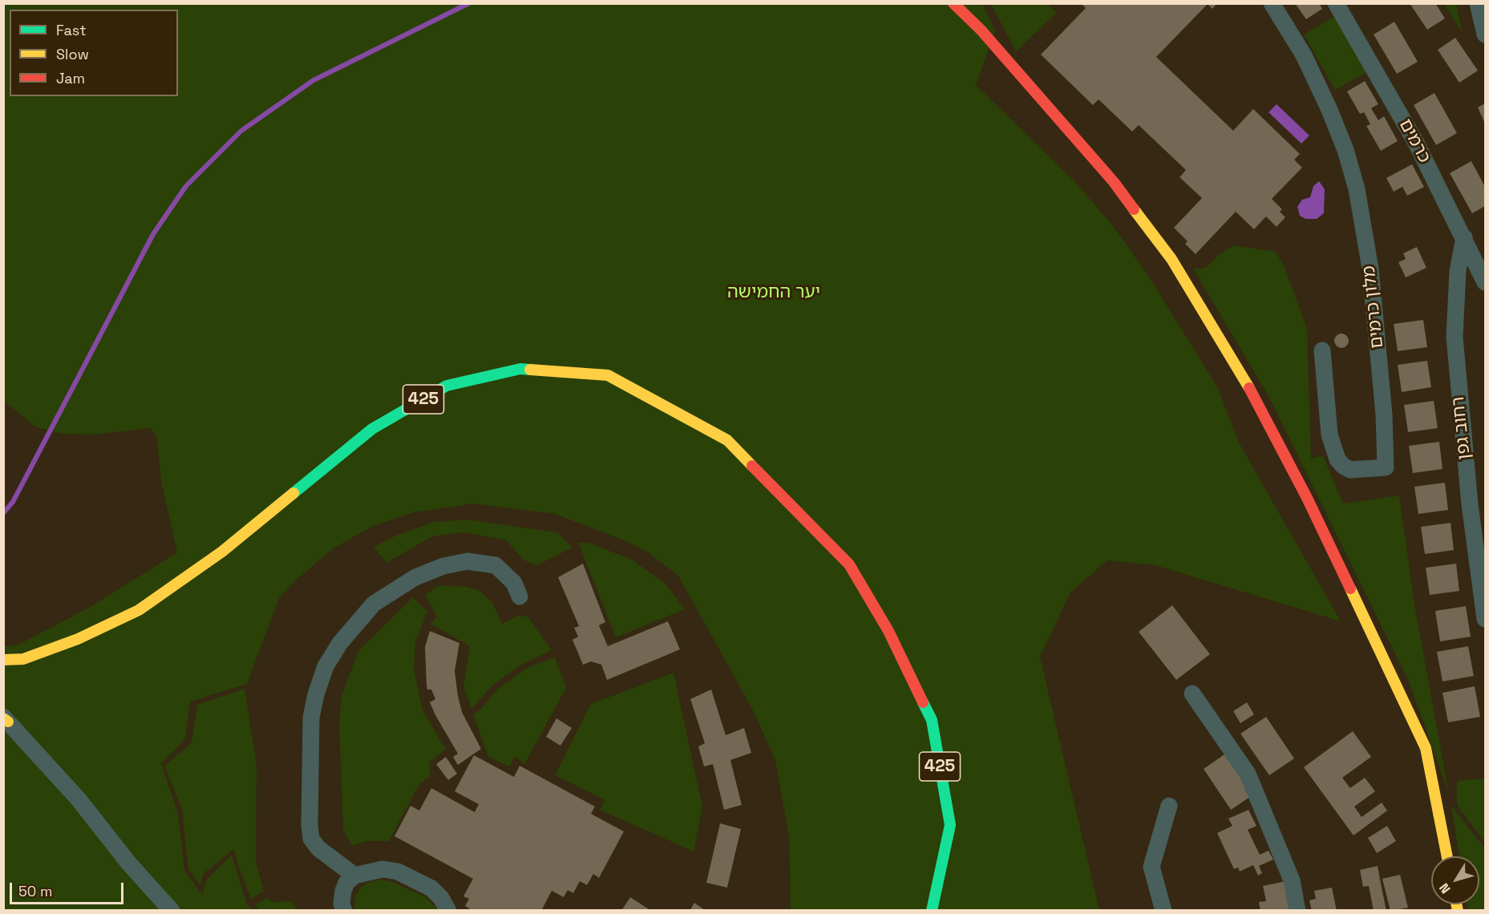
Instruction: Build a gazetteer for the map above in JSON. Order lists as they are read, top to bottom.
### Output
{
  "streets": {
    "main road": ["425"],
    "street": ["כרמים", "מלון כרמים", "רחוב גפן"]
  },
  "crossings": [
    ["כרמים", "רחוב גפן"]
  ],
  "parks": ["יער החמישה"],
  "legend": ["Fast", "Slow", "Jam"],
  "scale_bar": "50 m",
  "north": "bottom left"
}
